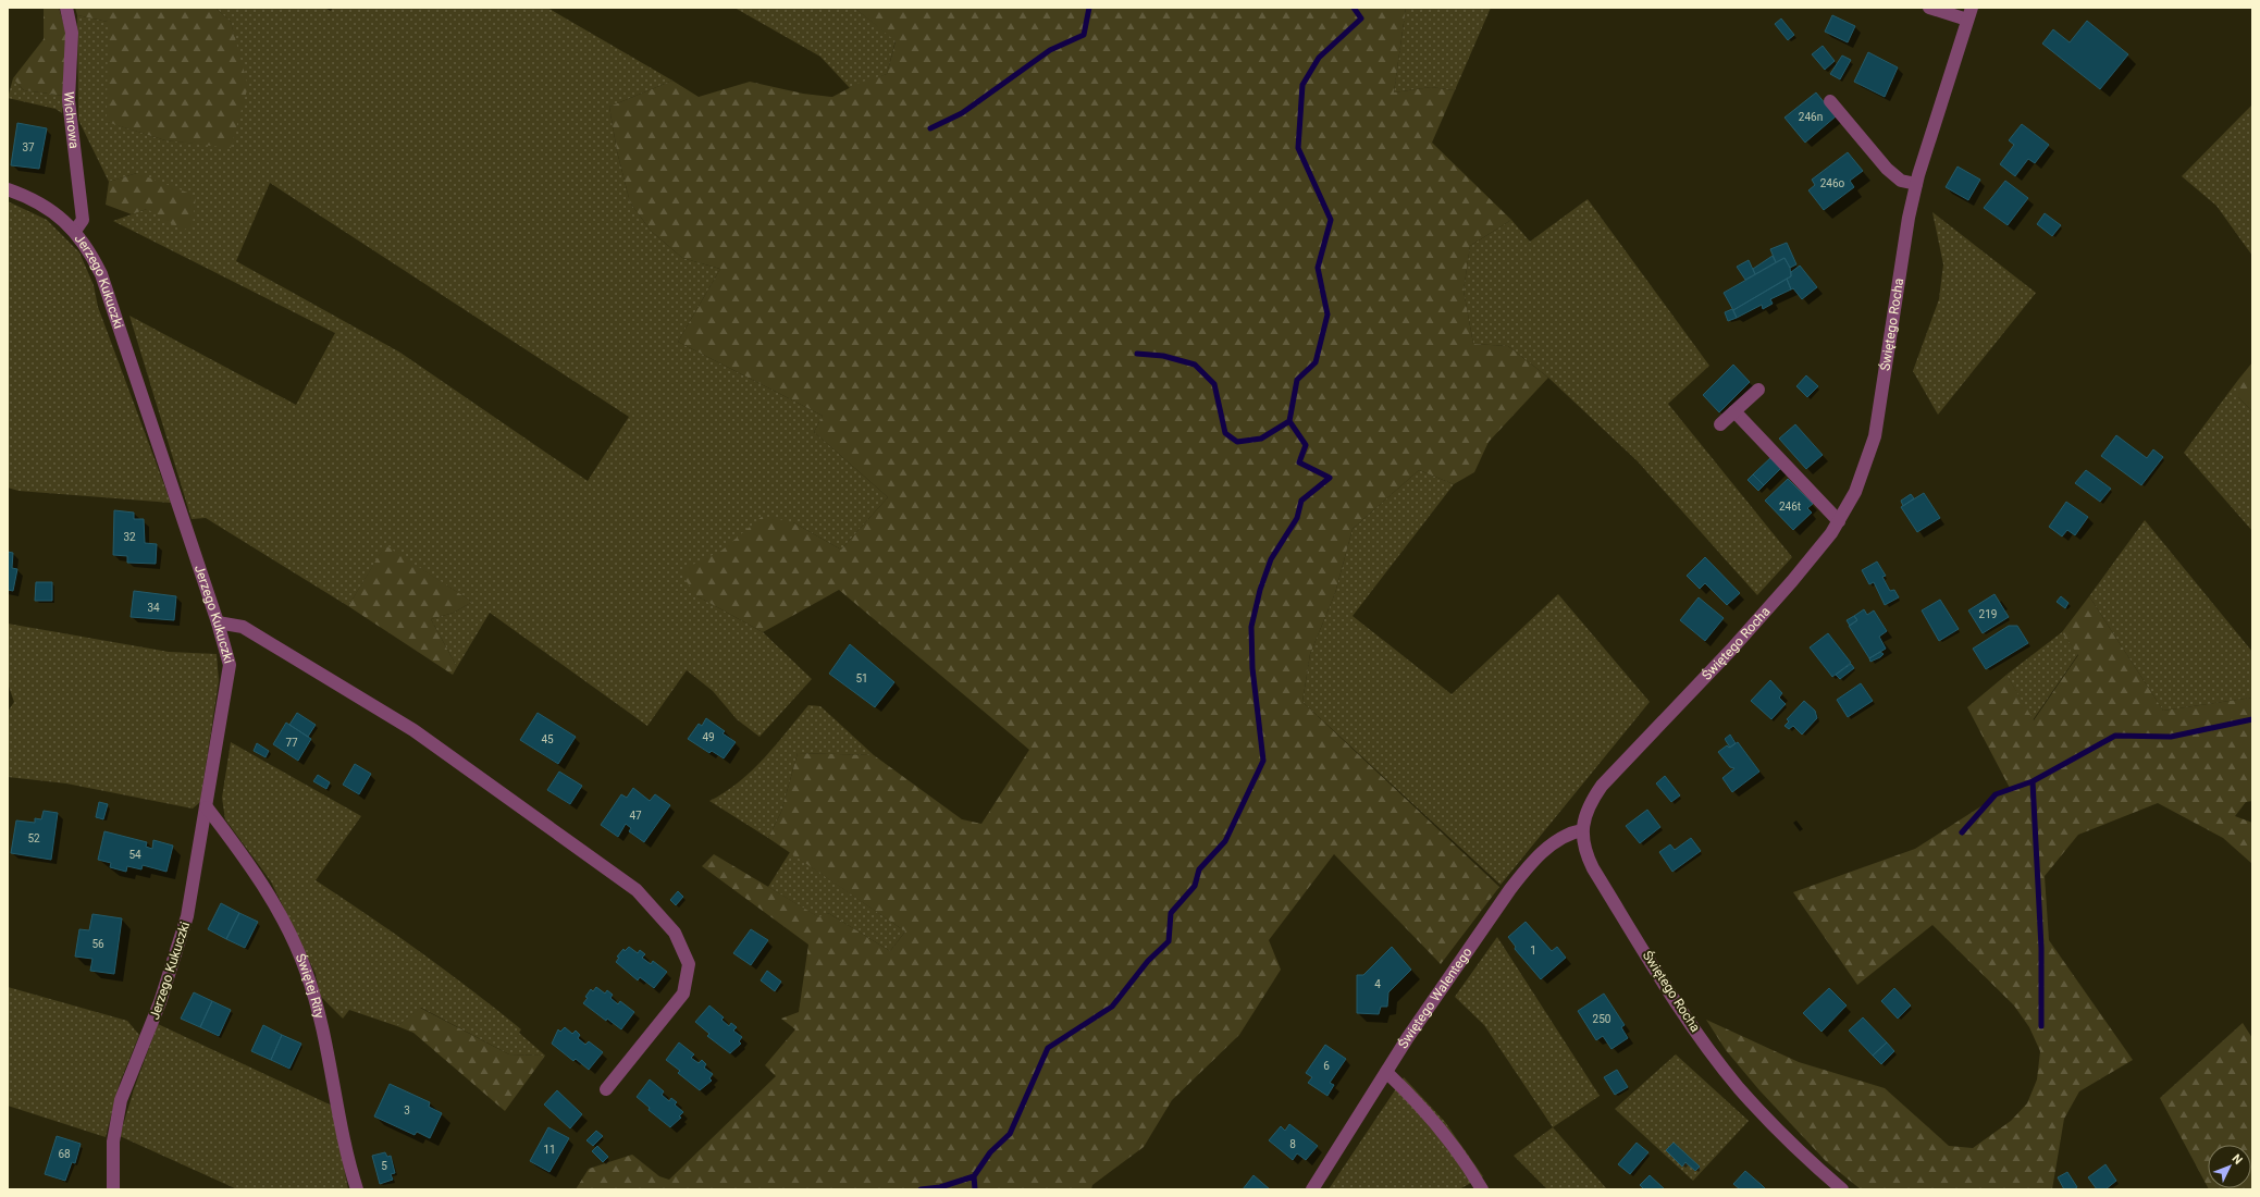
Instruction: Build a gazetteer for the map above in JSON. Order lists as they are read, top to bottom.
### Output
{
  "streets": {
    "street": [
      "Wichrowa",
      "Jerzego Kukuczki",
      "Świętego Rocha",
      "Świętej Rity",
      "Świętego Walentego"
    ]
  },
  "crossings": [
    ["Wichrowa", "Jerzego Kukuczki"],
    ["Jerzego Kukuczki", "Świętej Rity"],
    ["Świętego Rocha", "Świętego Walentego"]
  ],
  "house_numbers": [
    "246n",
    "37",
    "246o",
    "246t",
    "32",
    "34",
    "219",
    "51",
    "49",
    "45",
    "77",
    "47",
    "52",
    "54",
    "56",
    "1",
    "4",
    "250",
    "6",
    "3",
    "8",
    "11",
    "68",
    "5"
  ],
  "north": "top right"
}
